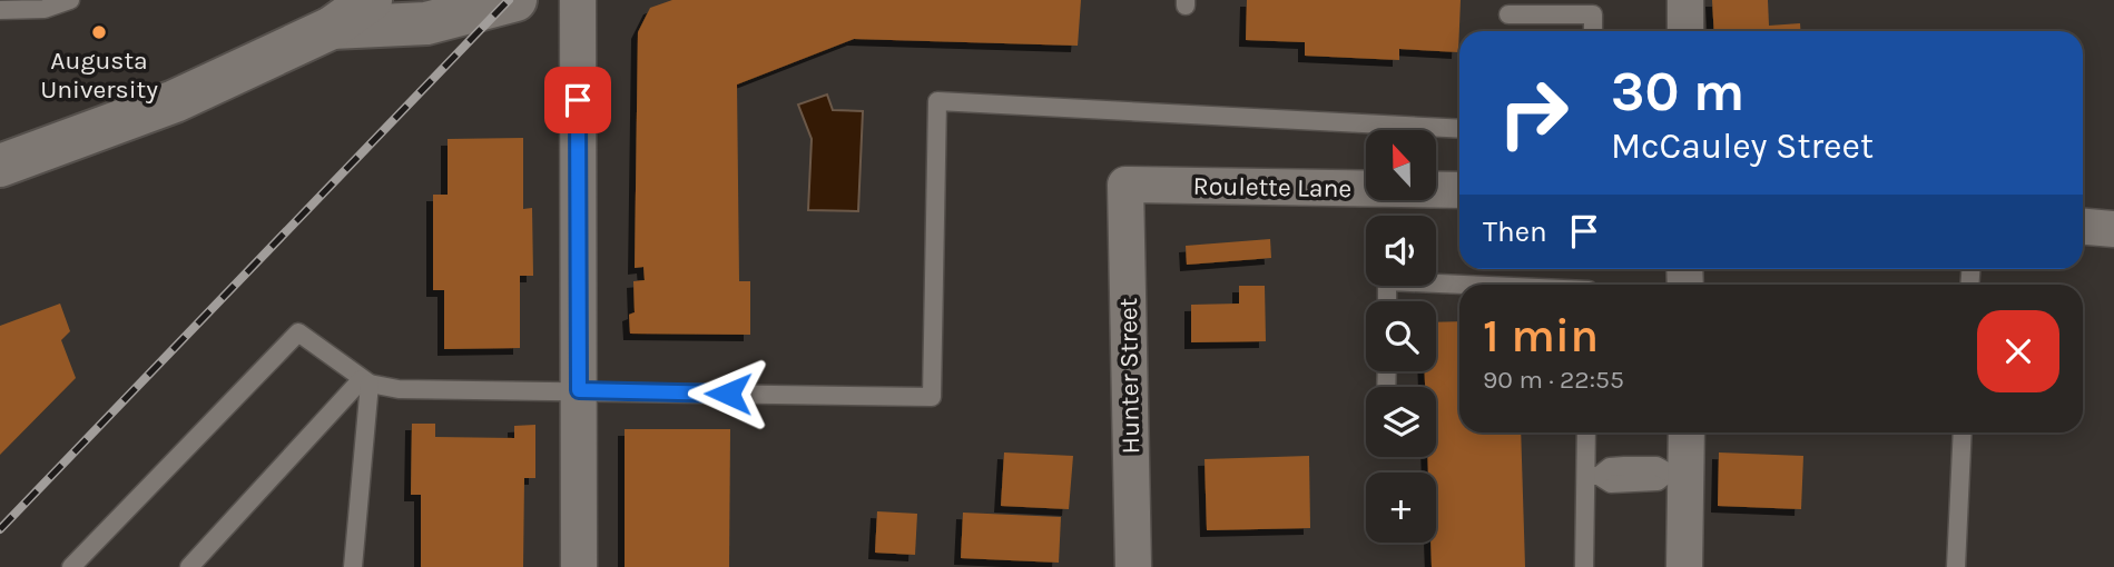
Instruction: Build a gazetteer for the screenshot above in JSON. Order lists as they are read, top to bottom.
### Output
{
  "streets": {
    "street": ["Roulette Lane", "Hunter Street"]
  },
  "crossings": [
    ["Roulette Lane", "Hunter Street"]
  ],
  "places": ["Augusta University"],
  "north": "top",
  "page": {
    "turn": ["30 m", "McCauley Street"],
    "map_buttons": "+",
    "then": "Then",
    "heading": ["1 min", "90 m · 22:55"]
  }
}
